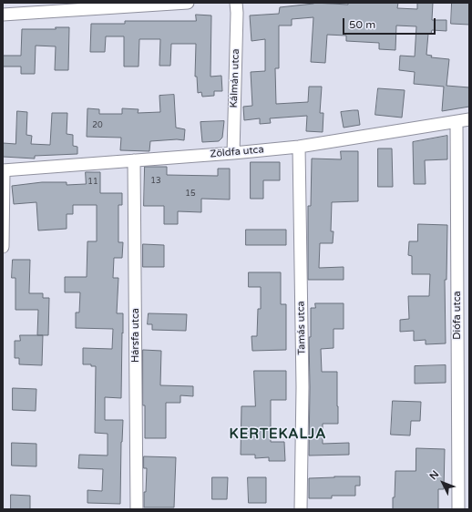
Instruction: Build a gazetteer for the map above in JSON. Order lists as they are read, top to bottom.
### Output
{
  "streets": {
    "street": [
      "Kálmán utca",
      "Zöldfa utca",
      "Diófa utca",
      "Tamás utca",
      "Hársfa utca"
    ]
  },
  "crossings": [
    ["Kálmán utca", "Zöldfa utca"],
    ["Zöldfa utca", "Diófa utca"],
    ["Zöldfa utca", "Tamás utca"],
    ["Zöldfa utca", "Hársfa utca"]
  ],
  "districts": ["KERTEKALJA"],
  "house_numbers": [
    "20",
    "13",
    "11",
    "15"
  ],
  "scale_bar": "50 m",
  "north": "top left"
}
